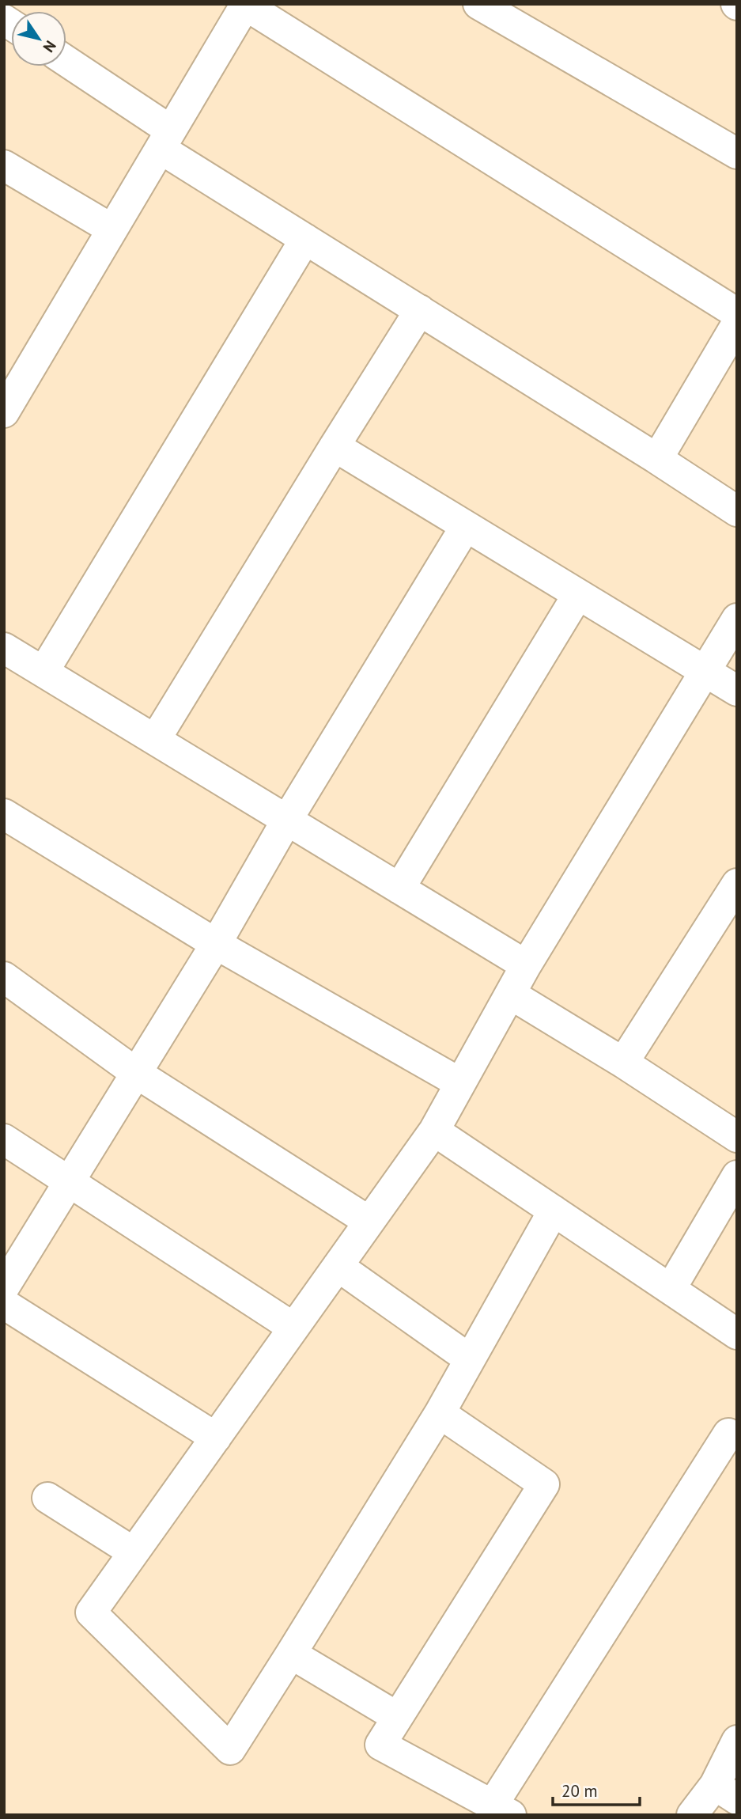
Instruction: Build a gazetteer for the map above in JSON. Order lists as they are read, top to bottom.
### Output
{
  "scale_bar": "20 m",
  "north": "bottom right"
}
